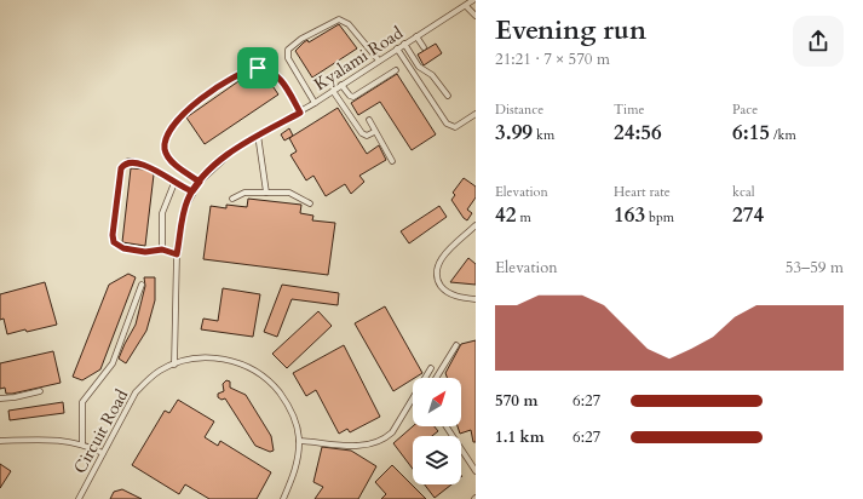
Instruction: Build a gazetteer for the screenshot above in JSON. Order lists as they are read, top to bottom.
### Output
{
  "streets": {
    "lane": ["Kyalami Road", "Circuit Road"]
  },
  "crossings": [
    ["Kyalami Road", "Circuit Road"]
  ],
  "north": "top right",
  "page": {
    "heading": ["Evening run", "21:21 · 7 × 570 m"],
    "stats": [
      ["Distance", "3.99 km"],
      ["Time", "24:56"],
      ["Pace", "6:15 /km"],
      ["Elevation", "42 m"],
      ["Heart rate", "163 bpm"],
      ["kcal", "274"]
    ],
    "chart": ["Elevation", "53–59 m"],
    "list": [
      {
        "name": "570 m",
        "note": "6:27"
      },
      {
        "name": "1.1 km",
        "note": "6:27"
      }
    ]
  }
}
